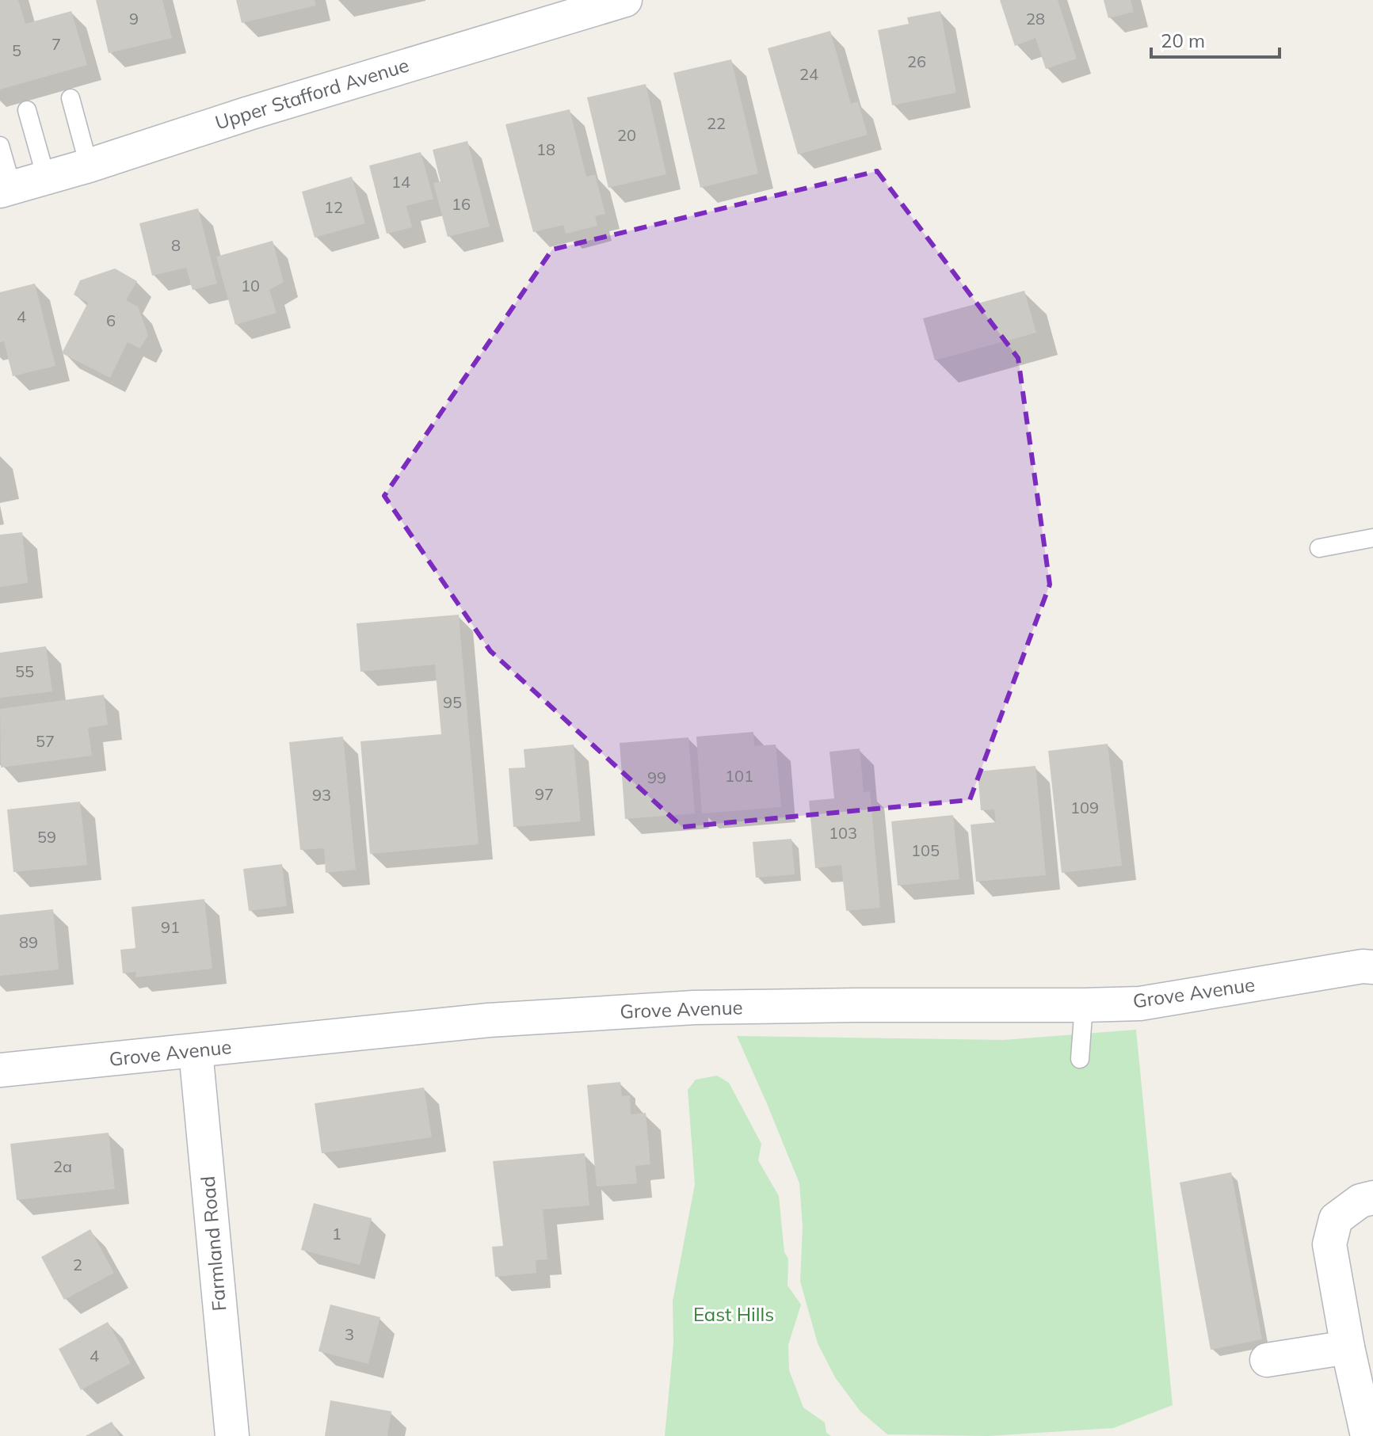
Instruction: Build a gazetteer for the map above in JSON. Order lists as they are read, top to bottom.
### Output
{
  "streets": {
    "street": ["Upper Stafford Avenue", "Grove Avenue", "Farmland Road"]
  },
  "crossings": [
    ["Grove Avenue", "Farmland Road"]
  ],
  "parks": ["East Hills"],
  "house_numbers": [
    "9",
    "28",
    "7",
    "5",
    "26",
    "24",
    "22",
    "20",
    "18",
    "14",
    "16",
    "12",
    "8",
    "10",
    "4",
    "6",
    "55",
    "95",
    "57",
    "101",
    "99",
    "97",
    "93",
    "109",
    "103",
    "59",
    "105",
    "91",
    "89",
    "2a",
    "1",
    "2",
    "3",
    "4"
  ],
  "scale_bar": "20 m"
}
